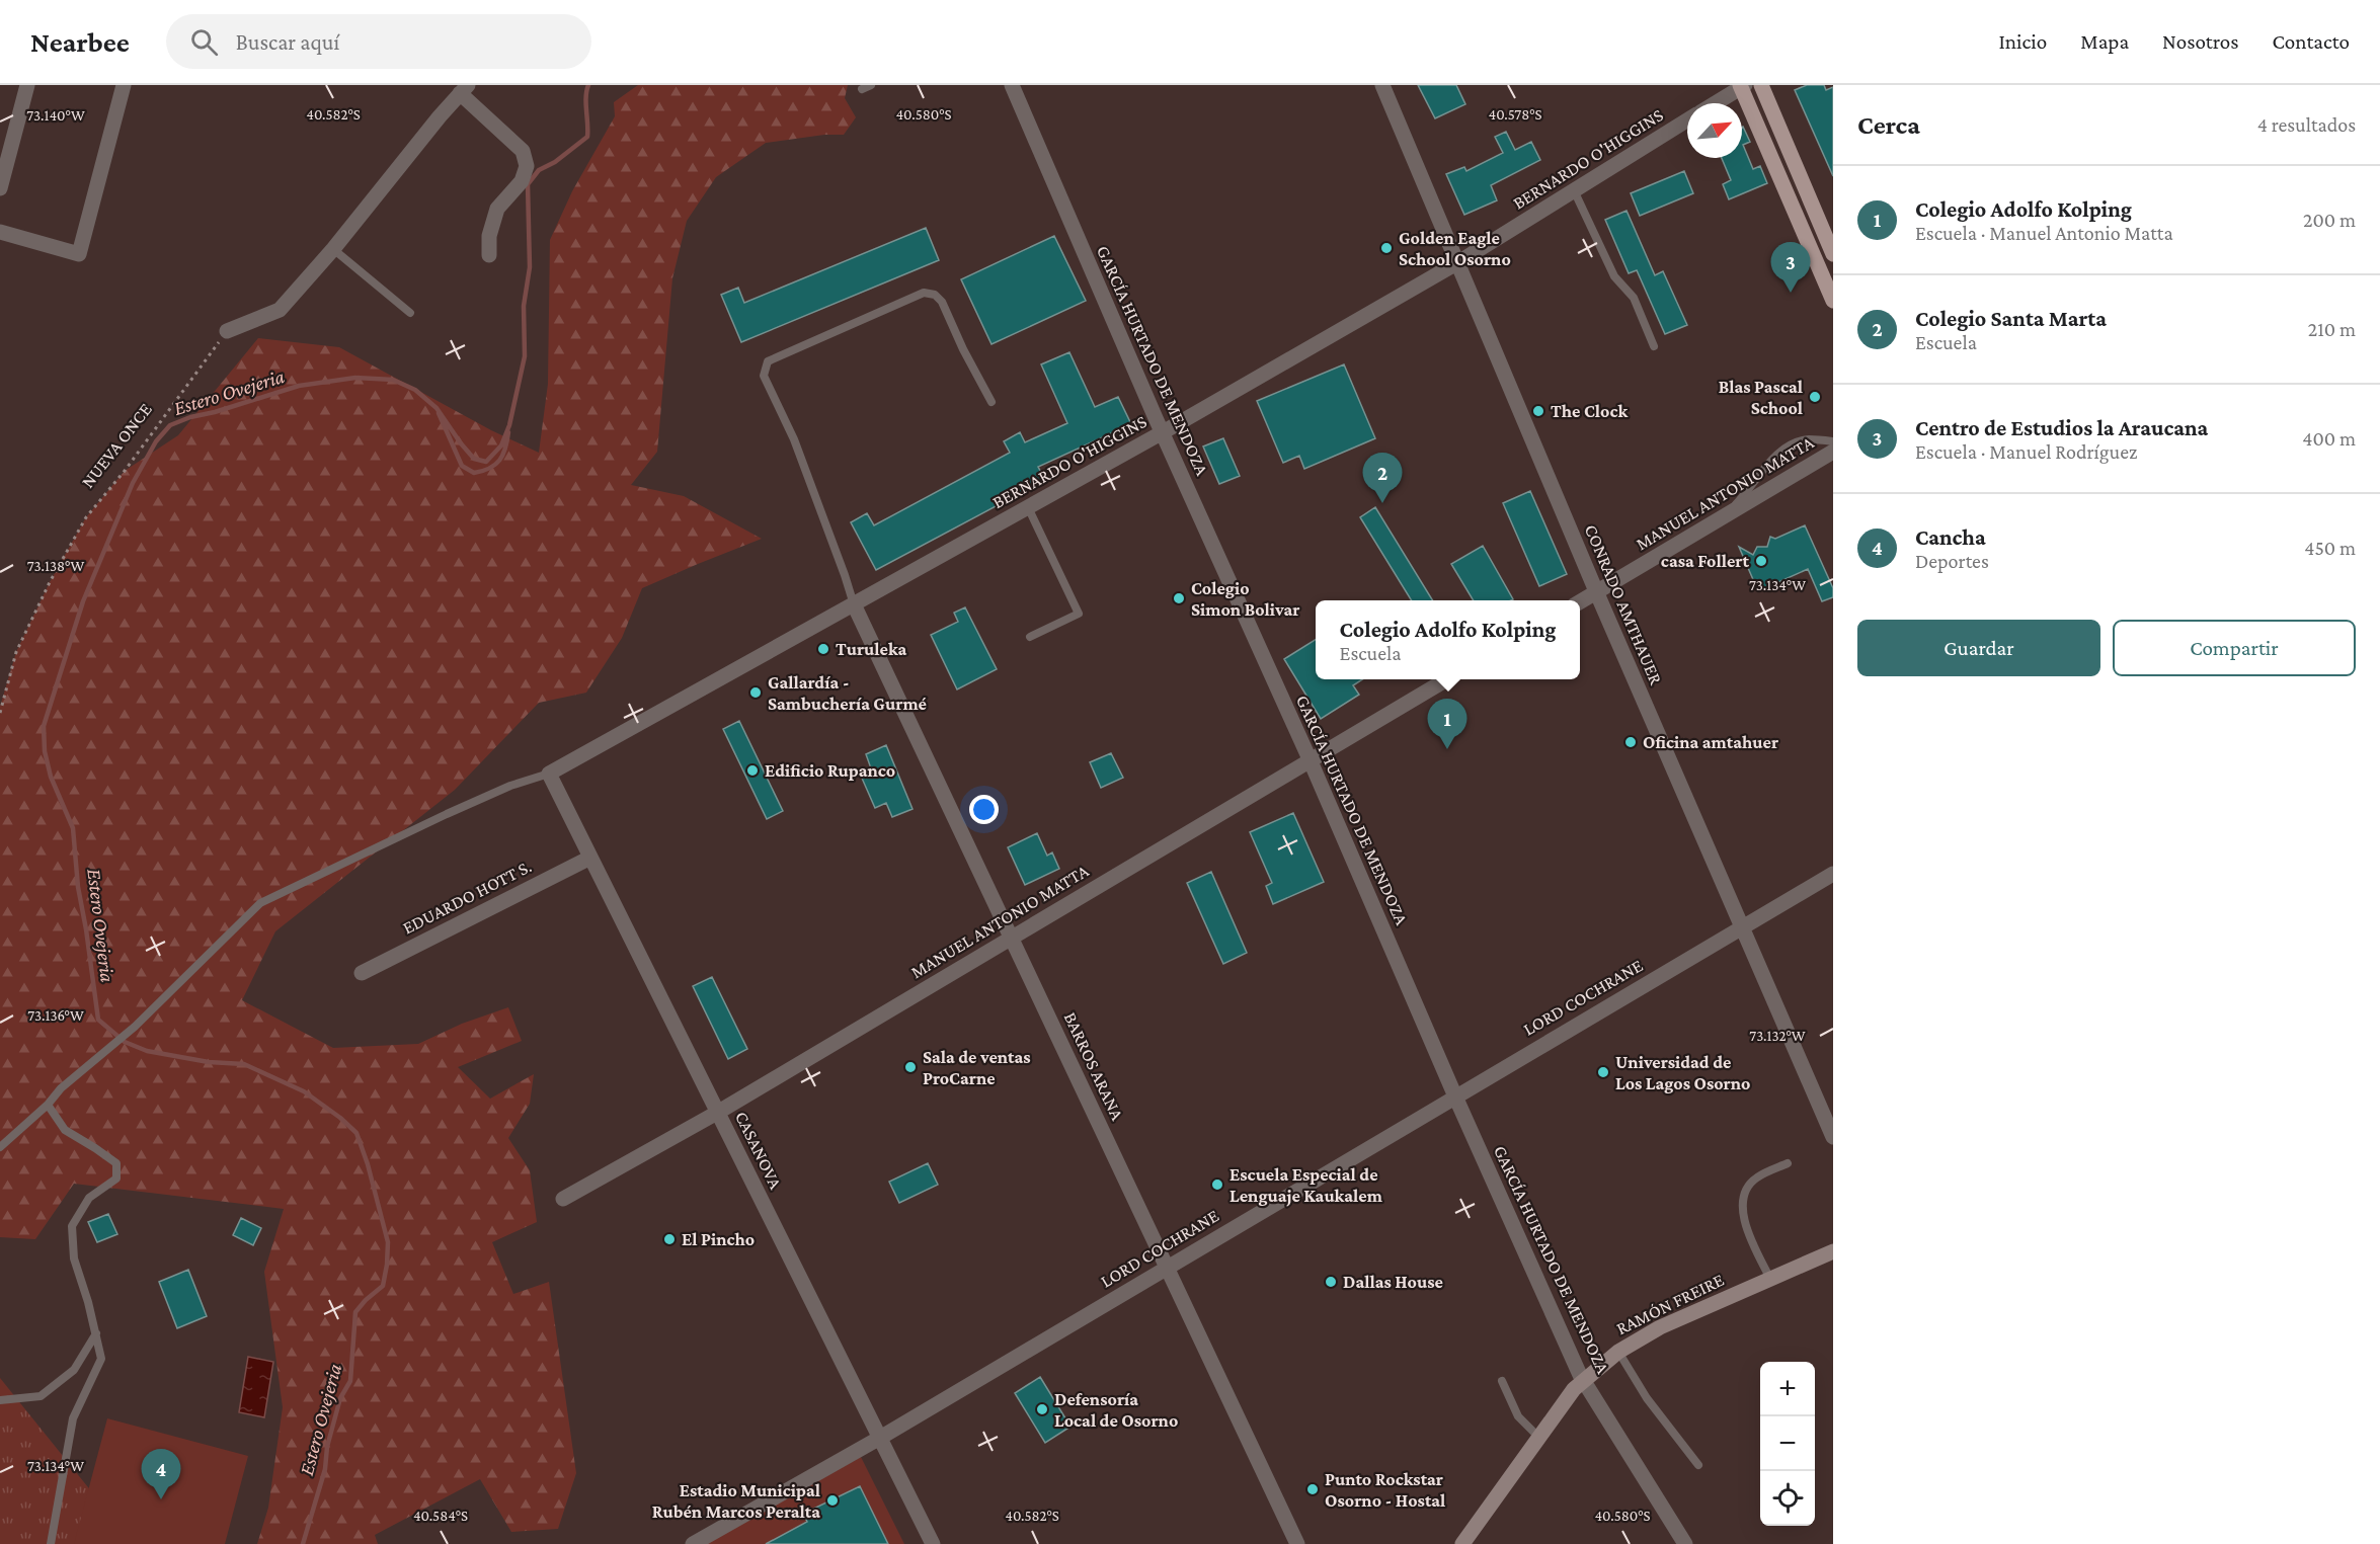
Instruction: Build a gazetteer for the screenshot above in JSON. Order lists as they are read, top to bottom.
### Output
{
  "streets": {
    "main road": ["RAMÓN FREIRE"],
    "street": [
      "BERNARDO O'HIGGINS",
      "GARCÍA HURTADO DE MENDOZA",
      "MANUEL ANTONIO MATTA",
      "CONRADO AMTHAUER",
      "EDUARDO HOTT S.",
      "LORD COCHRANE",
      "BARROS ARANA",
      "CASANOVA"
    ],
    "path": ["NUEVA ONCE"]
  },
  "crossings": [
    ["BERNARDO O'HIGGINS", "GARCÍA HURTADO DE MENDOZA"],
    ["BERNARDO O'HIGGINS", "CONRADO AMTHAUER"],
    ["BERNARDO O'HIGGINS", "BARROS ARANA"],
    ["BERNARDO O'HIGGINS", "CASANOVA"],
    ["GARCÍA HURTADO DE MENDOZA", "MANUEL ANTONIO MATTA"],
    ["GARCÍA HURTADO DE MENDOZA", "LORD COCHRANE"],
    ["GARCÍA HURTADO DE MENDOZA", "RAMÓN FREIRE"],
    ["MANUEL ANTONIO MATTA", "CONRADO AMTHAUER"],
    ["MANUEL ANTONIO MATTA", "BARROS ARANA"],
    ["MANUEL ANTONIO MATTA", "CASANOVA"],
    ["CONRADO AMTHAUER", "LORD COCHRANE"],
    ["EDUARDO HOTT S.", "CASANOVA"],
    ["LORD COCHRANE", "BARROS ARANA"],
    ["LORD COCHRANE", "CASANOVA"]
  ],
  "water": ["Estero Ovejeria"],
  "places": [
    "Golden Eagle School Osorno",
    "Blas Pascal School",
    "The Clock",
    "casa Follert",
    "Colegio Simon Bolivar",
    "Turuleka",
    "Gallardía - Sambuchería Gurmé",
    "Oficina amtahuer",
    "Edificio Rupanco",
    "Sala de ventas ProCarne",
    "Universidad de Los Lagos Osorno",
    "Escuela Especial de Lenguaje Kaukalem",
    "El Pincho",
    "Dallas House",
    "Defensoría Local de Osorno",
    "Punto Rockstar Osorno - Hostal",
    "Estadio Municipal Rubén Marcos Peralta"
  ],
  "north": "top right",
  "page": {
    "header": "Nearbee",
    "search": "Buscar aquí",
    "nav": [
      "Inicio",
      "Mapa",
      "Nosotros",
      "Contacto"
    ],
    "heading": ["Cerca", "4 resultados"],
    "list": [
      {
        "mark": "1",
        "name": "Colegio Adolfo Kolping",
        "note": "Escuela · Manuel Antonio Matta",
        "value": "200 m"
      },
      {
        "mark": "2",
        "name": "Colegio Santa Marta",
        "note": "Escuela",
        "value": "210 m"
      },
      {
        "mark": "3",
        "name": "Centro de Estudios la Araucana",
        "note": "Escuela · Manuel Rodríguez",
        "value": "400 m"
      },
      {
        "mark": "4",
        "name": "Cancha",
        "note": "Deportes",
        "value": "450 m"
      }
    ],
    "pins": [
      "3",
      "2",
      "1",
      "4"
    ],
    "popup": ["Colegio Adolfo Kolping", "Escuela"],
    "buttons": ["Guardar", "Compartir"],
    "map_buttons": ["+", "−"]
  },
  "coordinates": [
    "40.582°S",
    "40.580°S",
    "40.578°S",
    "73.140°W",
    "73.138°W",
    "73.134°W",
    "73.136°W",
    "73.132°W",
    "40.584°S"
  ]
}
